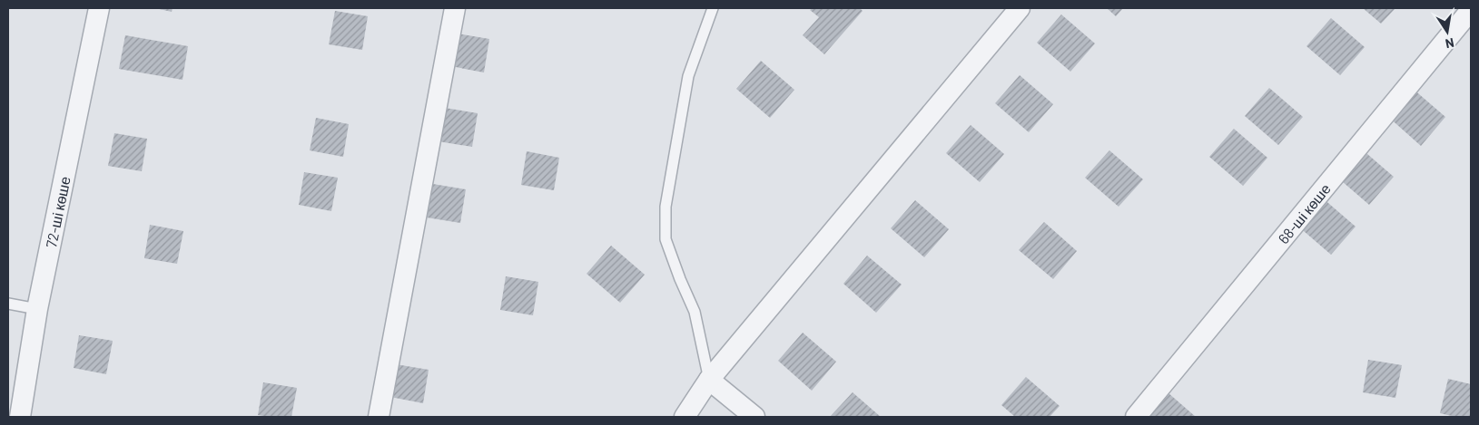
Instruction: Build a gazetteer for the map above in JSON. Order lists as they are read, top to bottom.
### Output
{
  "streets": {
    "street": ["72-ші көше", "68-ші көше"]
  },
  "north": "bottom"
}
